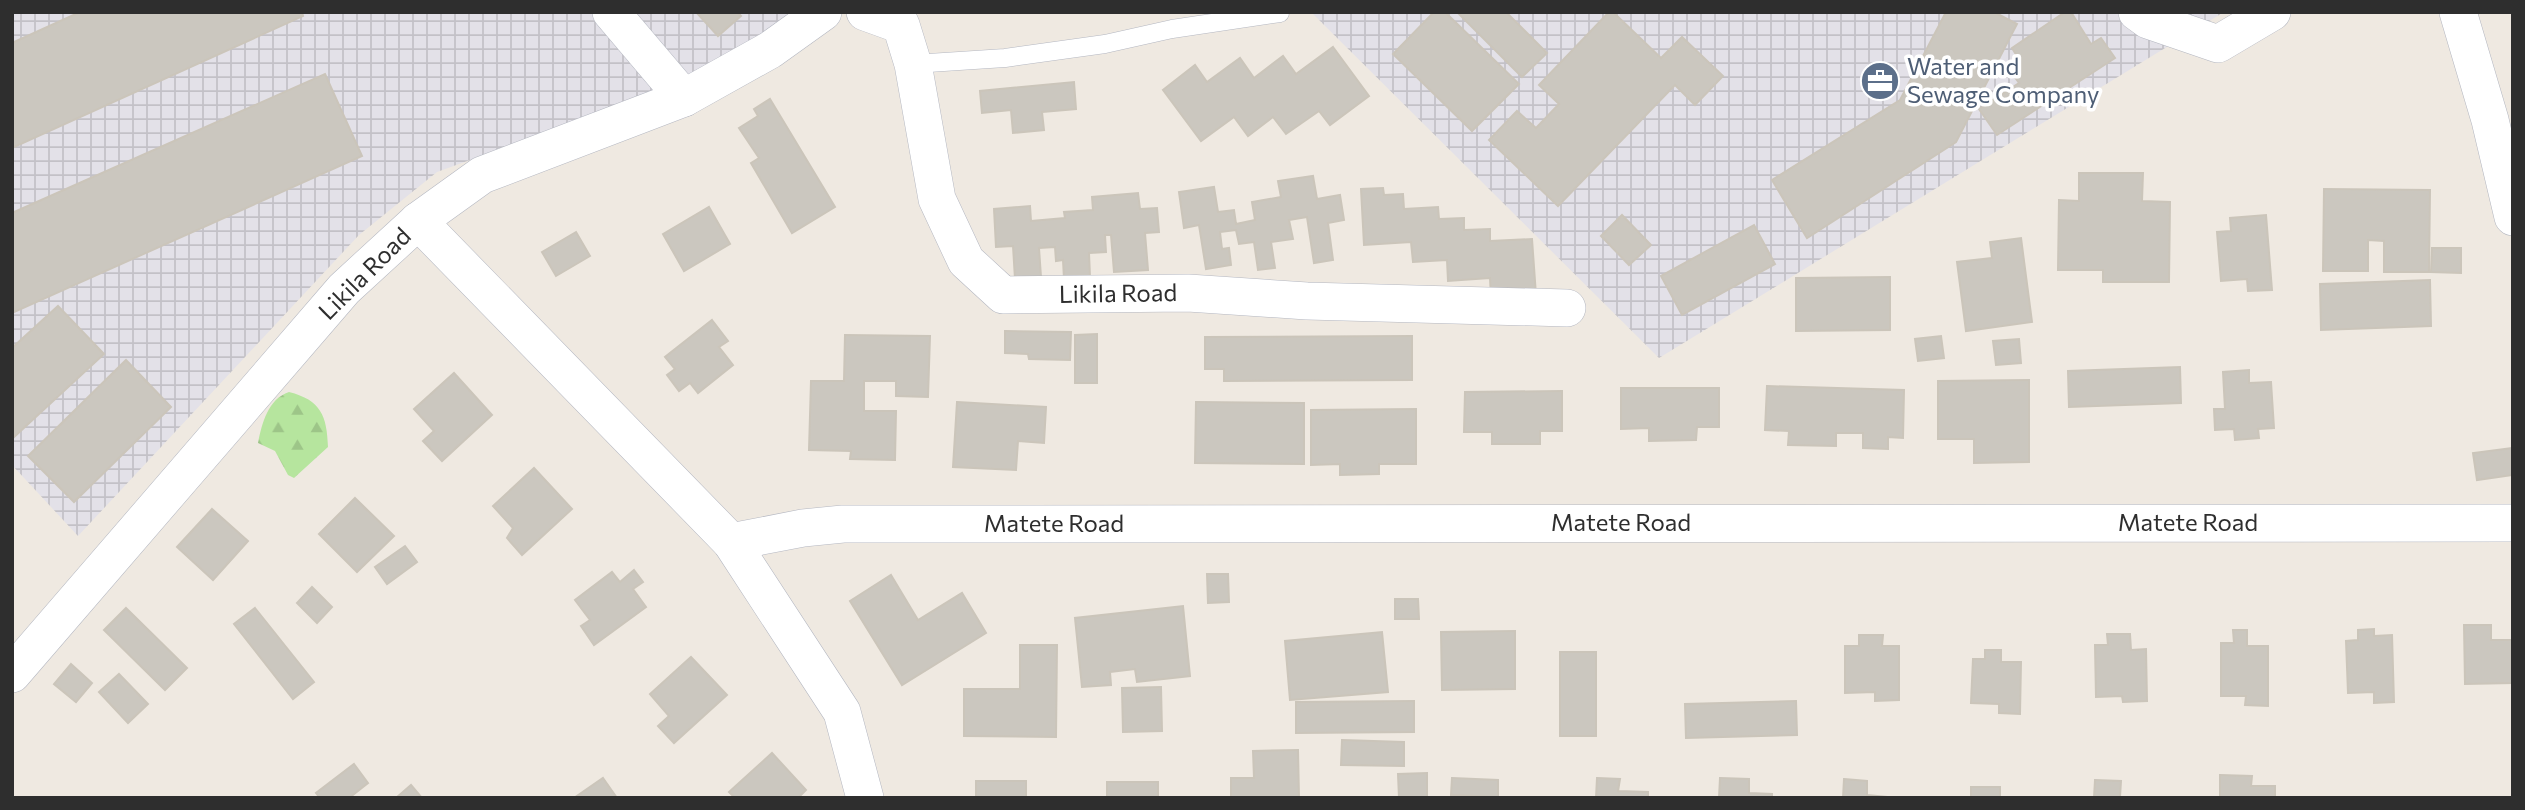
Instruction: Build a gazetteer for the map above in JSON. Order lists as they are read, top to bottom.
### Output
{
  "streets": {
    "street": ["Likila Road", "Matete Road"]
  },
  "places": {
    "office": ["Water and Sewage Company"]
  }
}
